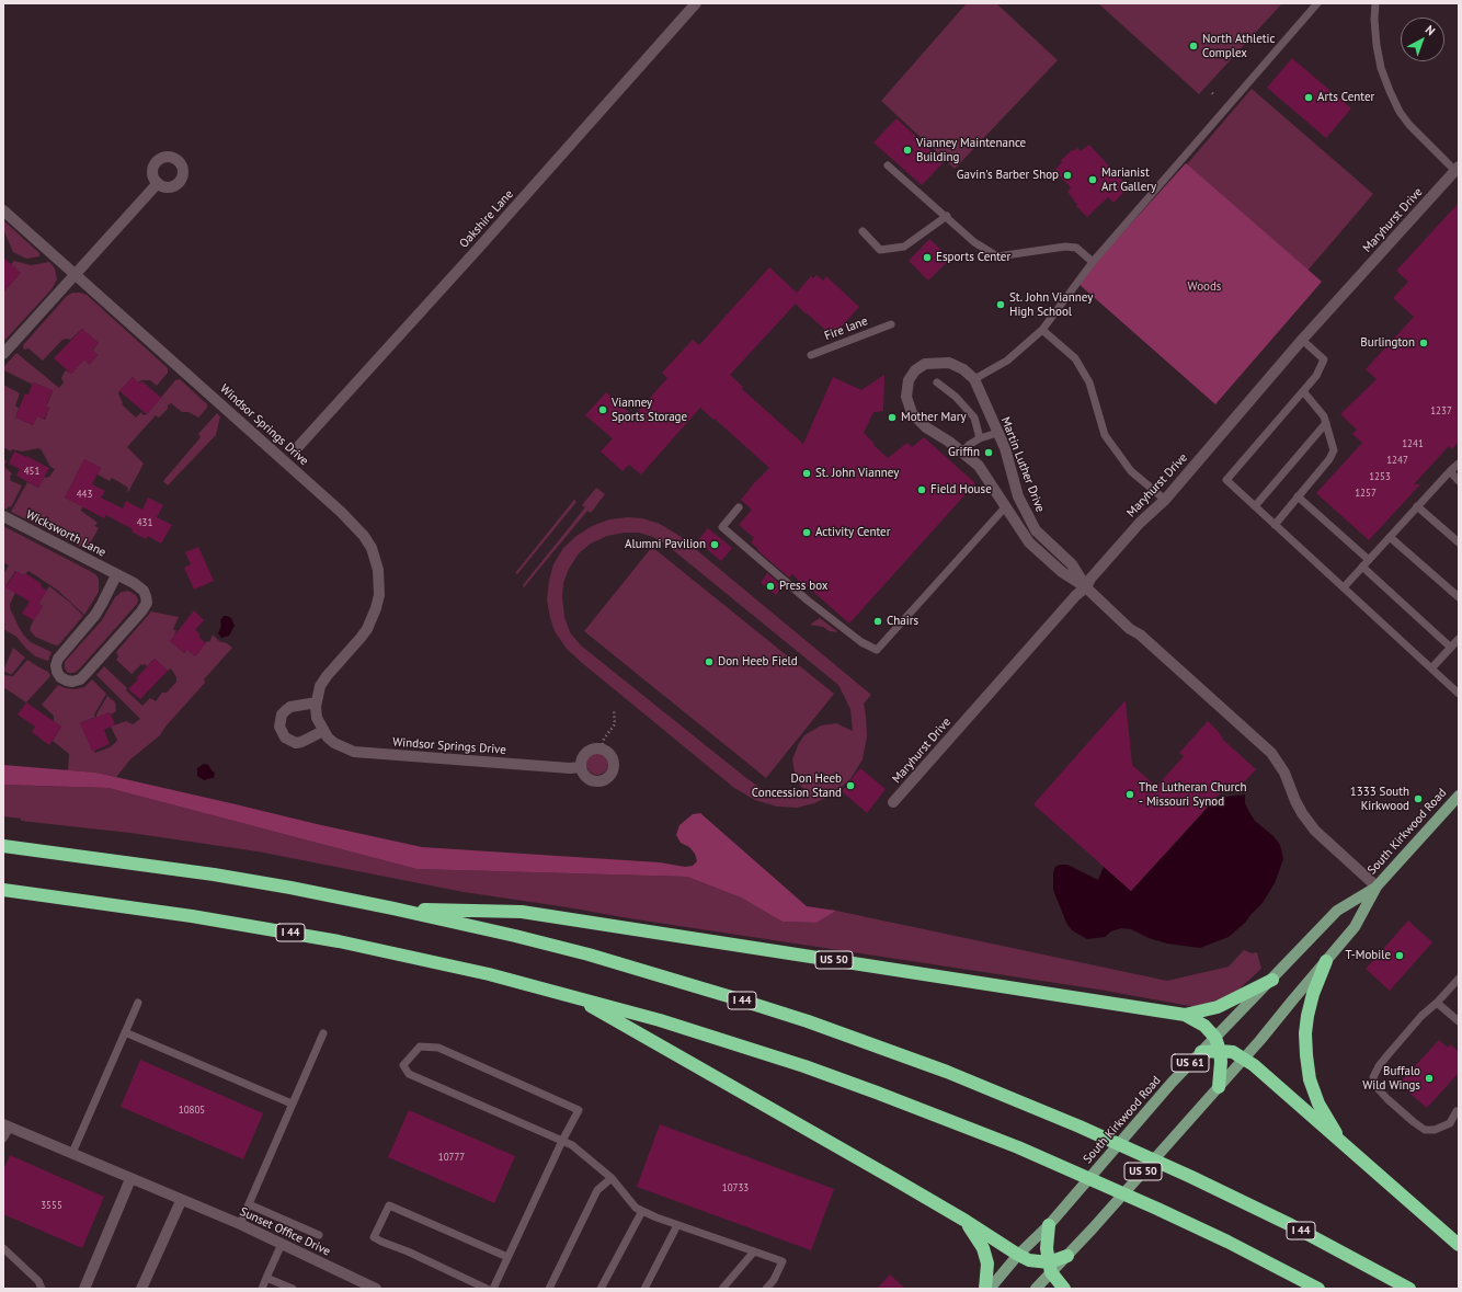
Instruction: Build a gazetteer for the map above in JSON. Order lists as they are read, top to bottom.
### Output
{
  "streets": {
    "highway": ["I 44", "US 50"],
    "main road": ["South Kirkwood Road", "US 61"],
    "street": [
      "Oakshire Lane",
      "Maryhurst Drive",
      "Windsor Springs Drive",
      "Martin Luther Drive",
      "Wicksworth Lane",
      "Sunset Office Drive"
    ],
    "lane": ["Fire lane"]
  },
  "crossings": [
    ["Maryhurst Drive", "Martin Luther Drive"],
    ["Martin Luther Drive", "South Kirkwood Road"],
    ["South Kirkwood Road", "US 50"],
    ["I 44", "US 50"]
  ],
  "parks": ["Woods"],
  "places": [
    "North Athletic Complex",
    "Arts Center",
    "Vianney Maintenance Building",
    "Gavin's Barber Shop",
    "Marianist Art Gallery",
    "Esports Center",
    "St. John Vianney High School",
    "Burlington",
    "Vianney Sports Storage",
    "Mother Mary",
    "Griffin",
    "St. John Vianney",
    "Field House",
    "Activity Center",
    "Alumni Pavilion",
    "Press box",
    "Chairs",
    "Don Heeb Field",
    "Don Heeb Concession Stand",
    "The Lutheran Church - Missouri Synod",
    "1333 South Kirkwood",
    "T-Mobile",
    "Buffalo Wild Wings"
  ],
  "house_numbers": [
    "1237",
    "1241",
    "1247",
    "451",
    "1253",
    "1257",
    "443",
    "431",
    "10805",
    "10777",
    "10733",
    "3555"
  ],
  "north": "top right"
}
